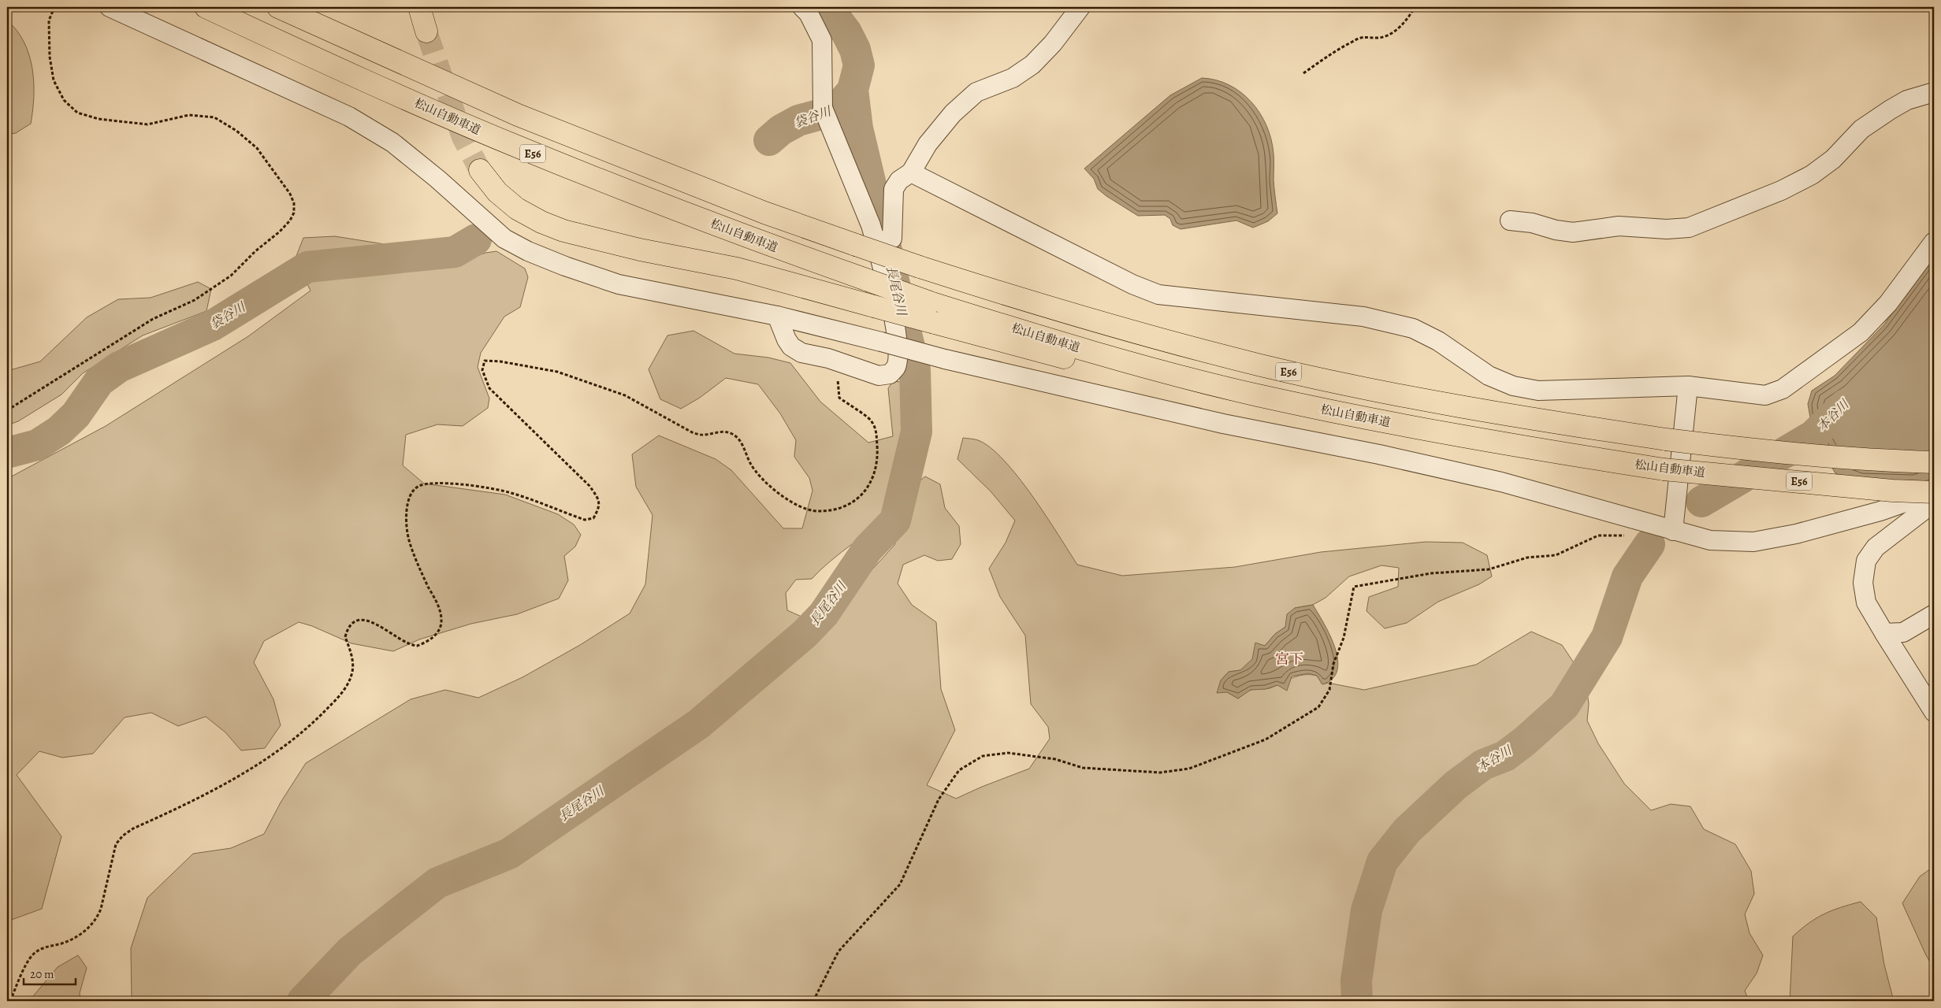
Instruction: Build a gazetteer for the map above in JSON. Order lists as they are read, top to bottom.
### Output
{
  "streets": {
    "highway": ["松山自動車道", "E56"]
  },
  "districts": ["宮下"],
  "water": ["袋谷川", "長尾谷川", "本谷川"],
  "scale_bar": "20 m"
}
